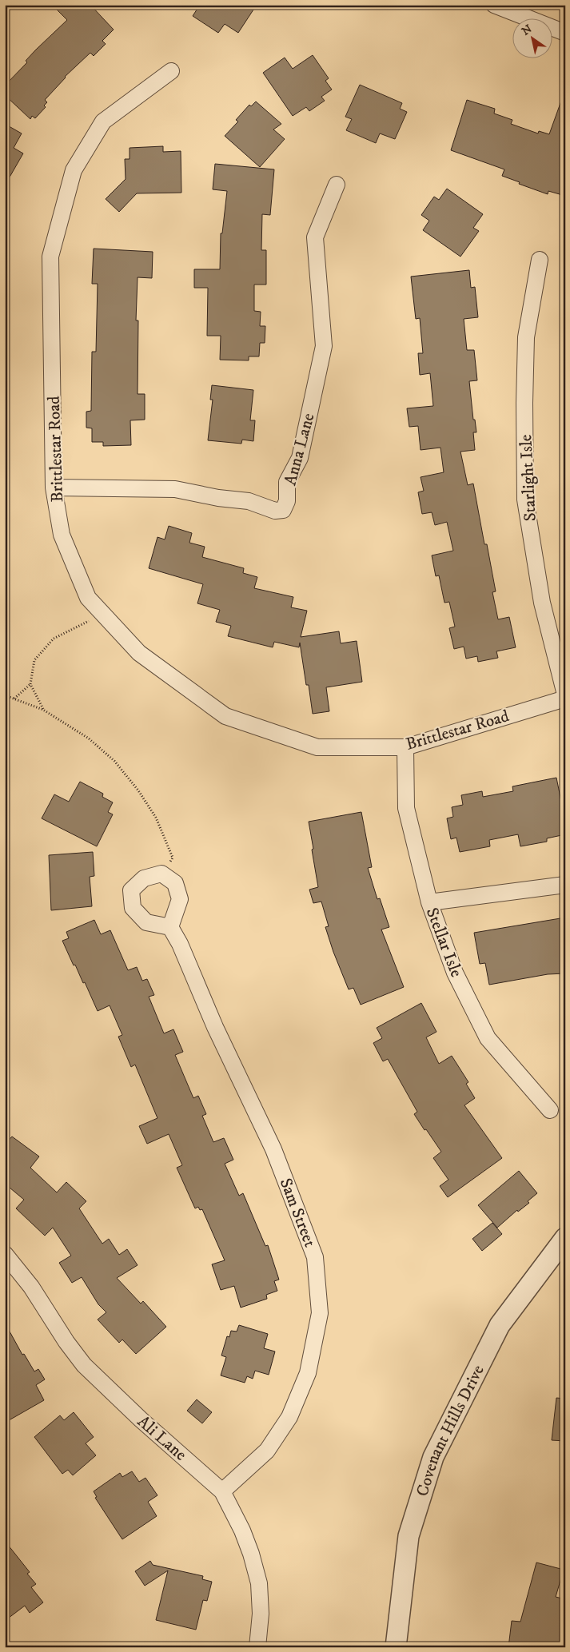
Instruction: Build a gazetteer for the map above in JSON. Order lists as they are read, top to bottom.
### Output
{
  "streets": {
    "street": [
      "Brittlestar Road",
      "Anna Lane",
      "Starlight Isle",
      "Stellar Isle",
      "Sam Street",
      "Covenant Hills Drive",
      "Ali Lane"
    ]
  },
  "crossings": [
    ["Brittlestar Road", "Anna Lane"],
    ["Brittlestar Road", "Stellar Isle"],
    ["Sam Street", "Ali Lane"]
  ],
  "north": "top left"
}
